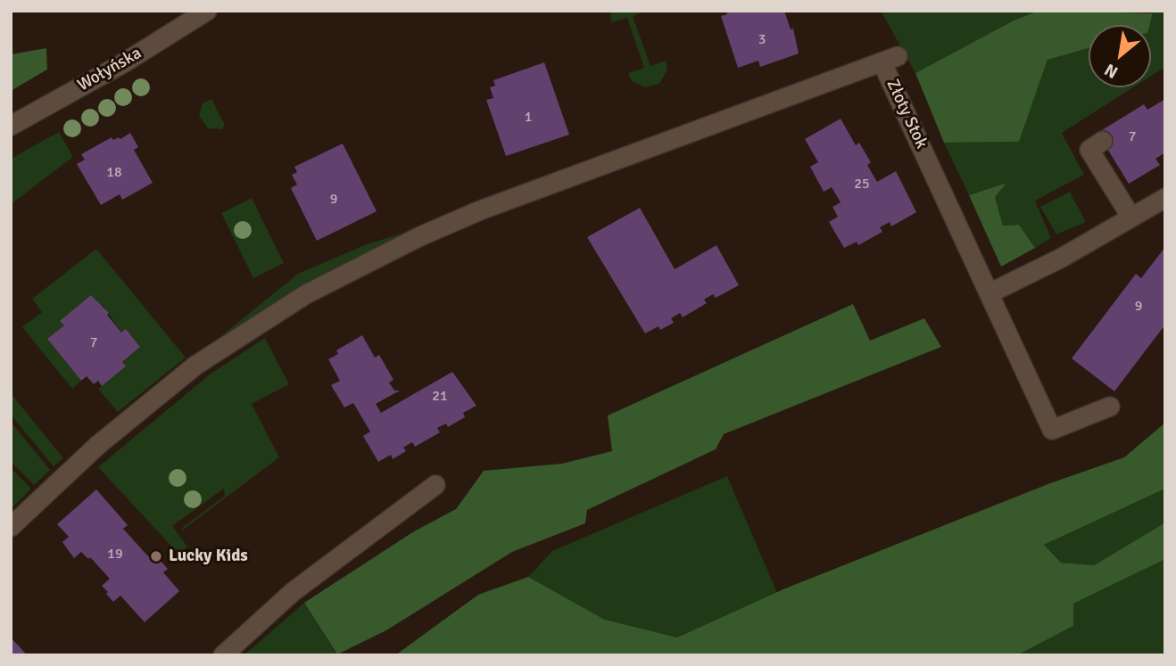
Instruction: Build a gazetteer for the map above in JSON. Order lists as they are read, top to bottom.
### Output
{
  "streets": {
    "street": ["Wołyńska", "Złoty Stok"]
  },
  "places": ["Lucky Kids"],
  "house_numbers": [
    "3",
    "1",
    "7",
    "18",
    "25",
    "9",
    "9",
    "7",
    "21",
    "19"
  ],
  "north": "bottom left"
}
